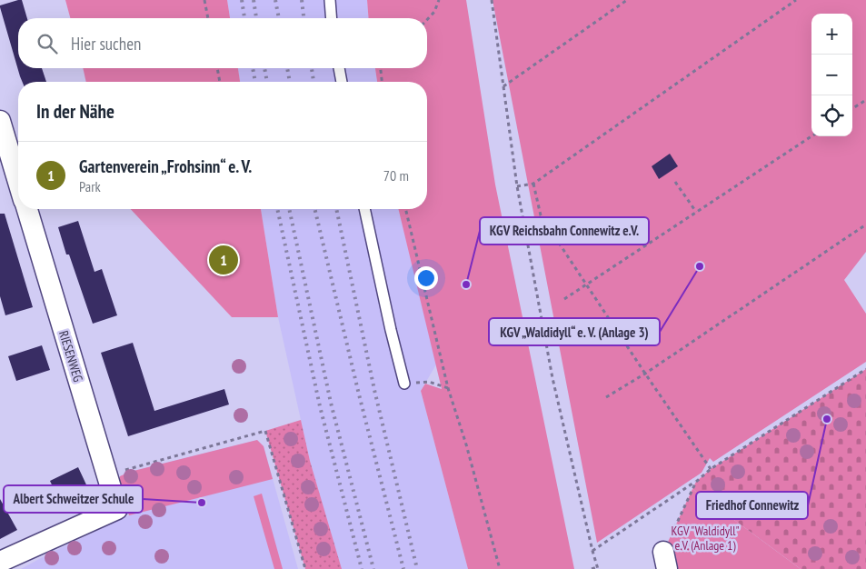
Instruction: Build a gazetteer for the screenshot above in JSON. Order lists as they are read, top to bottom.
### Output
{
  "streets": {
    "street": ["RIESENWEG"]
  },
  "parks": ["KGV \"Waldidyll\" e.V. (Anlage 1)"],
  "places": [
    "KGV „Waldidyll“ e. V. (Anlage 3)",
    "KGV Reichsbahn Connewitz e.V.",
    "Friedhof Connewitz",
    "Albert Schweitzer Schule"
  ],
  "page": {
    "map_buttons": ["+", "−"],
    "search": "Hier suchen",
    "heading": "In der Nähe",
    "list": [
      {
        "mark": "1",
        "name": "Gartenverein „Frohsinn“ e. V.",
        "note": "Park",
        "value": "70 m"
      }
    ],
    "pins": "1"
  }
}
